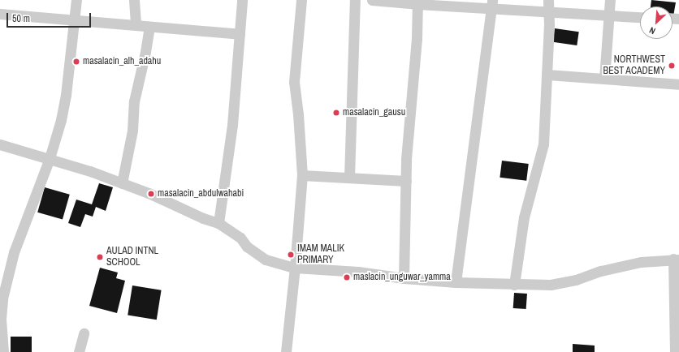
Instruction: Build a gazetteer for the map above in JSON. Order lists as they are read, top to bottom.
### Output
{
  "places": [
    "masalacin_alh_adahu",
    "NORTHWEST BEST ACADEMY",
    "masalacin_gausu",
    "masalacin_abdulwahabi",
    "IMAM MALIK PRIMARY",
    "AULAD INTNL SCHOOL",
    "maslacin_unguwar_yamma"
  ],
  "scale_bar": "50 m",
  "north": "bottom left"
}
